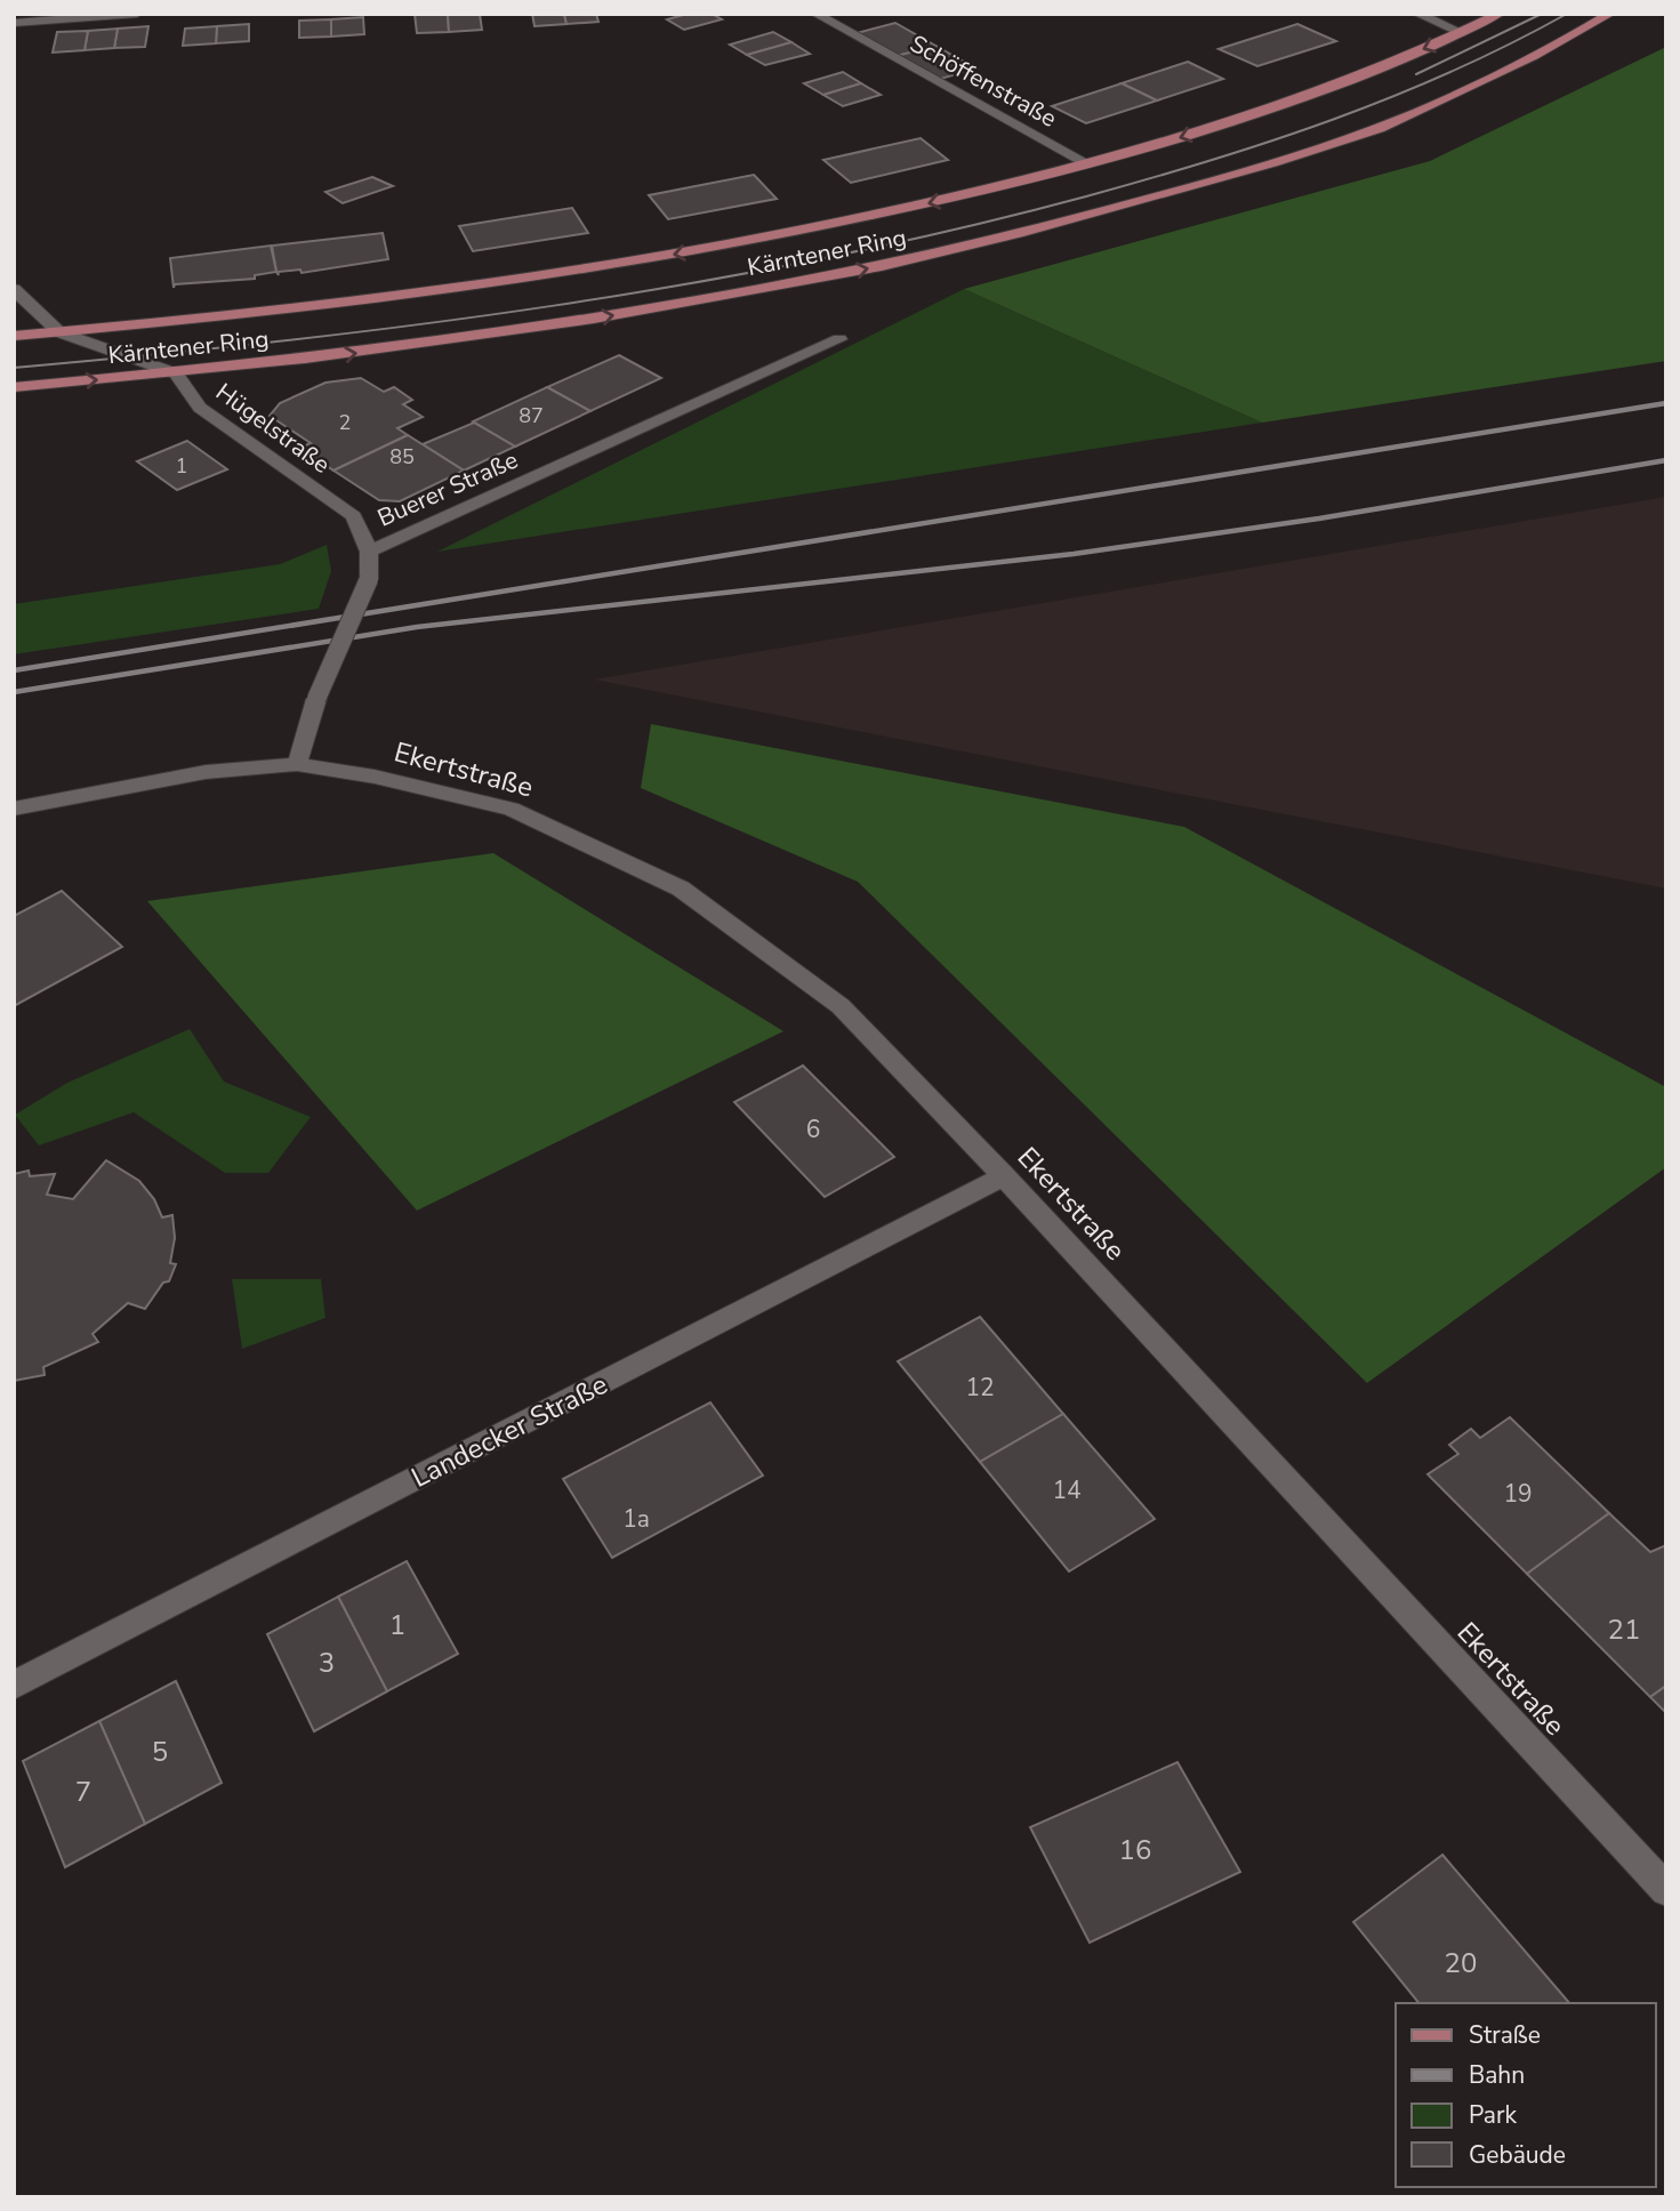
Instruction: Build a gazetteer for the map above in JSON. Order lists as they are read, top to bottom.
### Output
{
  "streets": {
    "main road": ["Kärntener Ring"],
    "street": [
      "Schöffenstraße",
      "Hügelstraße",
      "Buerer Straße",
      "Ekertstraße",
      "Landecker Straße"
    ]
  },
  "crossings": [
    ["Schöffenstraße", "Kärntener Ring"],
    ["Kärntener Ring", "Hügelstraße"],
    ["Hügelstraße", "Buerer Straße"],
    ["Buerer Straße", "Ekertstraße"],
    ["Ekertstraße", "Landecker Straße"]
  ],
  "house_numbers": [
    "87",
    "2",
    "85",
    "1",
    "6",
    "12",
    "14",
    "19",
    "1a",
    "1",
    "21",
    "3",
    "5",
    "7",
    "16",
    "20"
  ],
  "legend": [
    "Straße",
    "Bahn",
    "Park",
    "Gebäude"
  ]
}
